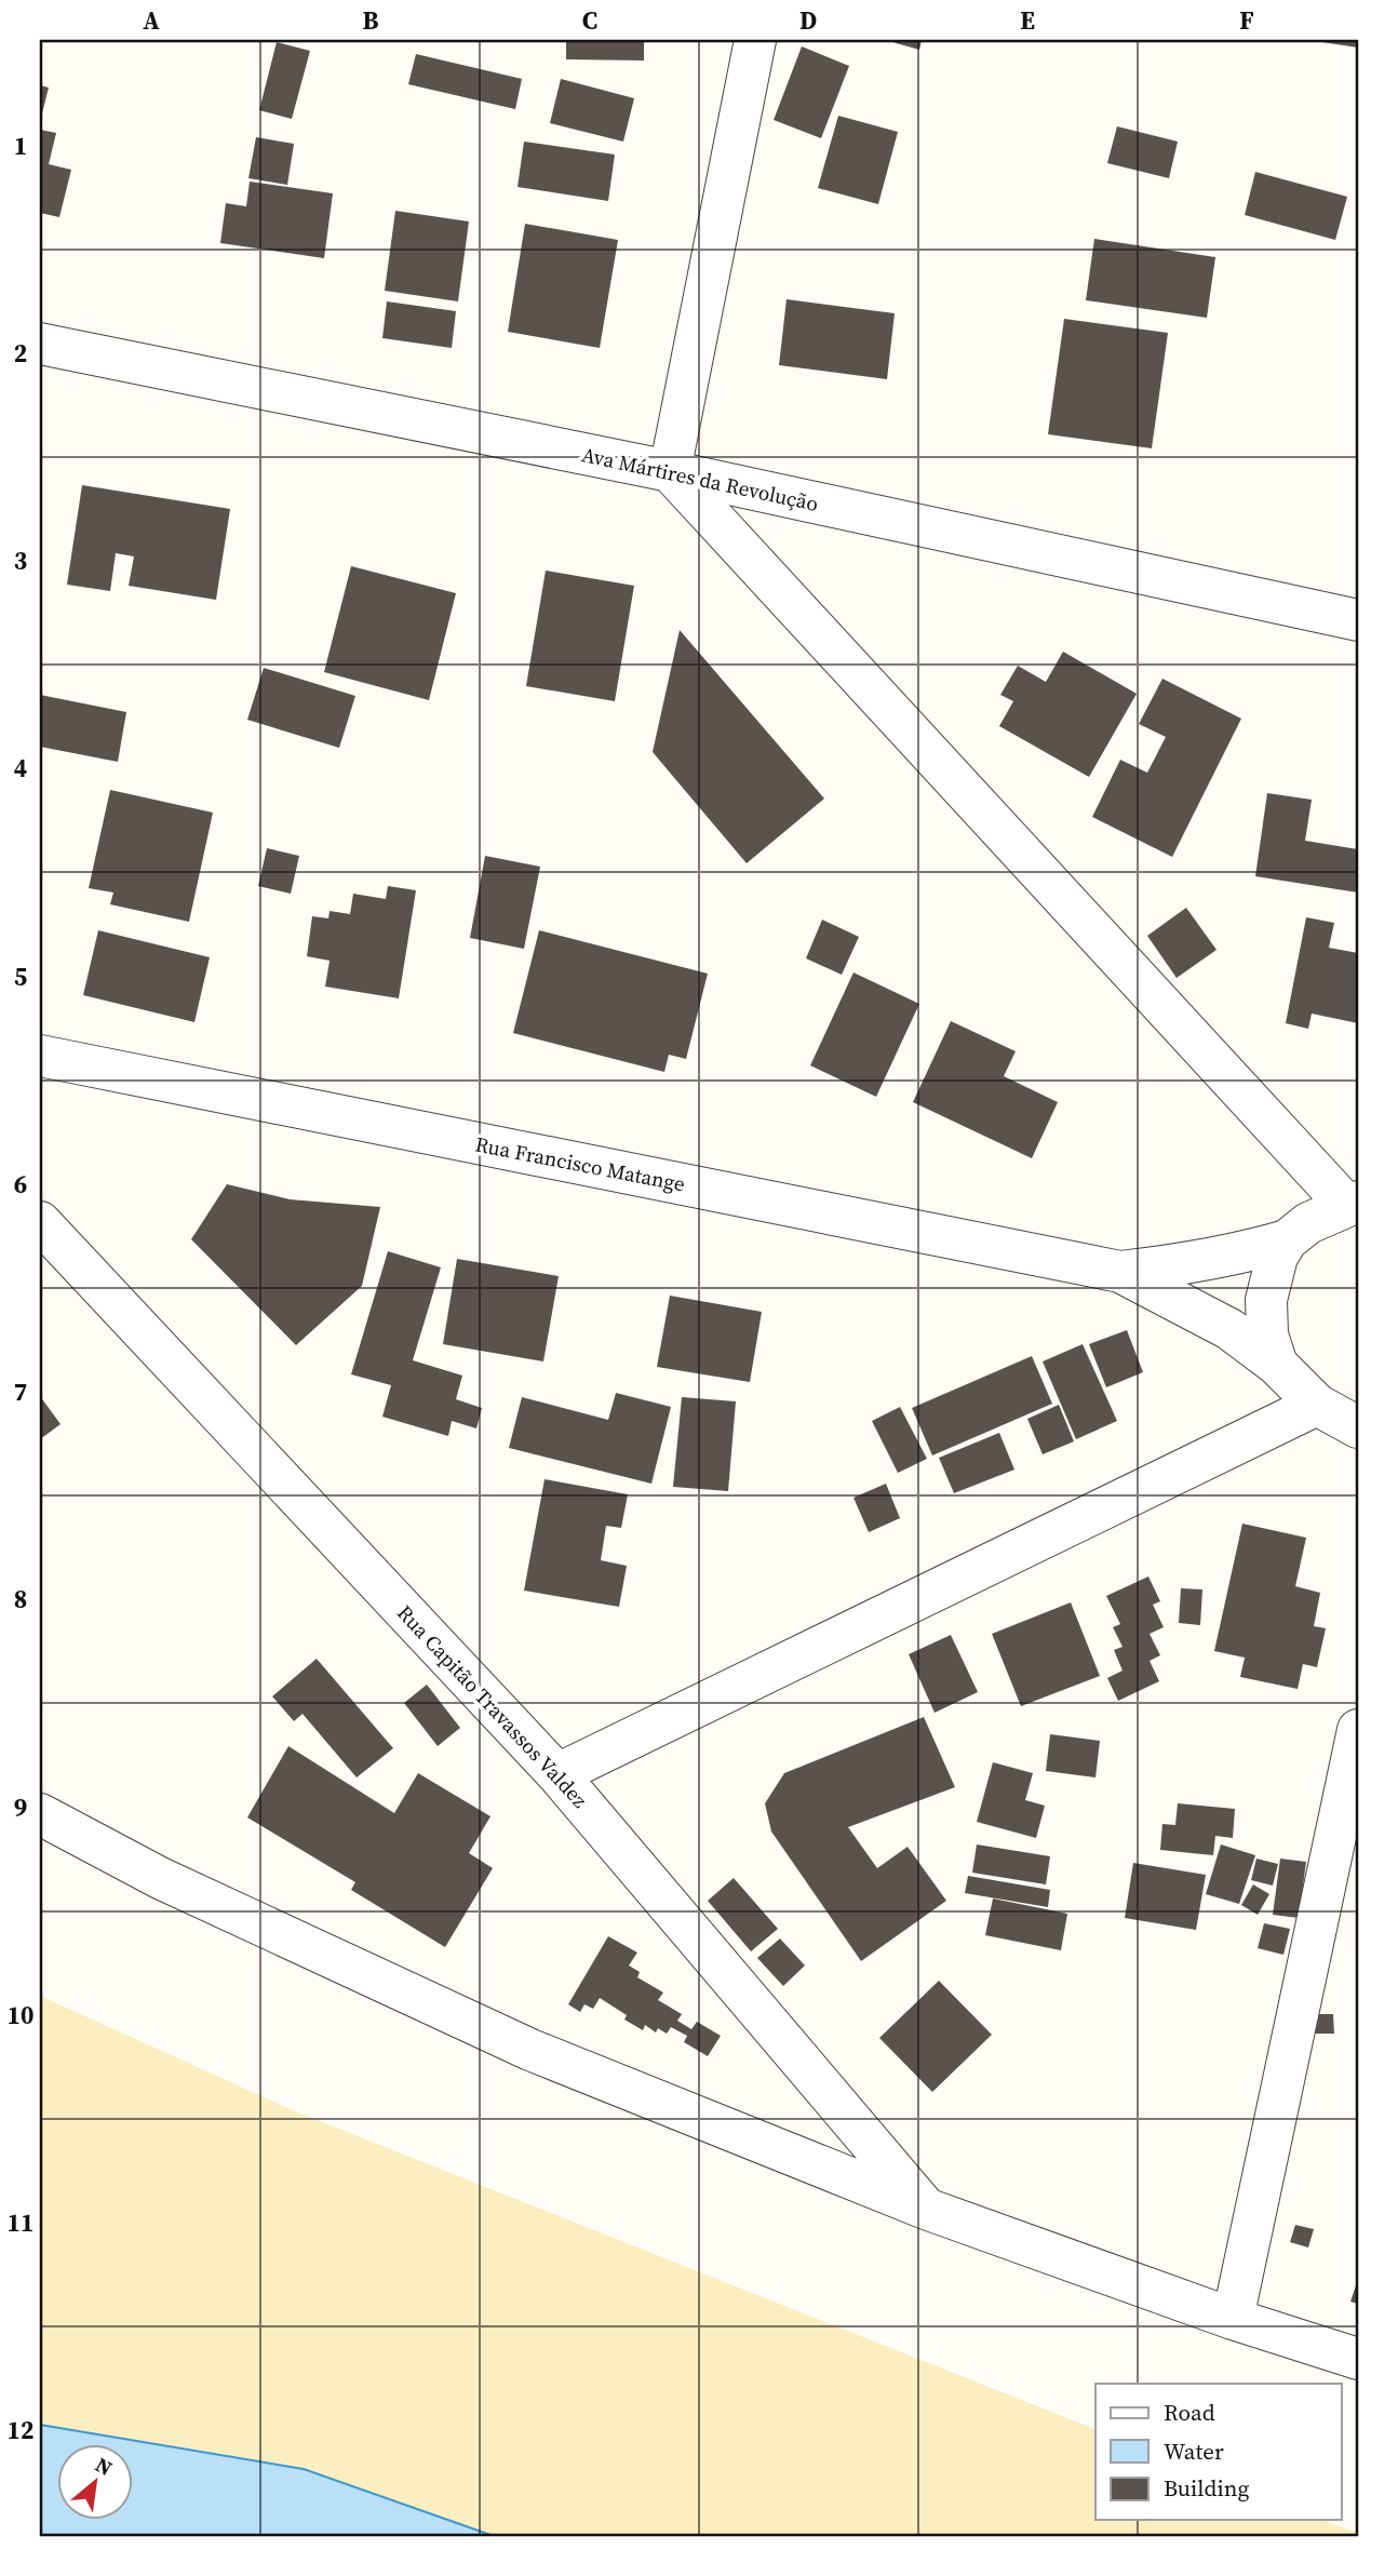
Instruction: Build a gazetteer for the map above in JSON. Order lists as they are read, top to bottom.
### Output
{
  "streets": {
    "street": ["Ava Mártires da Revolução", "Rua Francisco Matange", "Rua Capitão Travassos Valdez"]
  },
  "legend": ["Road", "Water", "Building"],
  "north": "top right",
  "grid": {
    "columns": [
      "A",
      "B",
      "C",
      "D",
      "E",
      "F"
    ],
    "rows": [
      "1",
      "2",
      "3",
      "4",
      "5",
      "6",
      "7",
      "8",
      "9",
      "10",
      "11",
      "12"
    ]
  }
}
